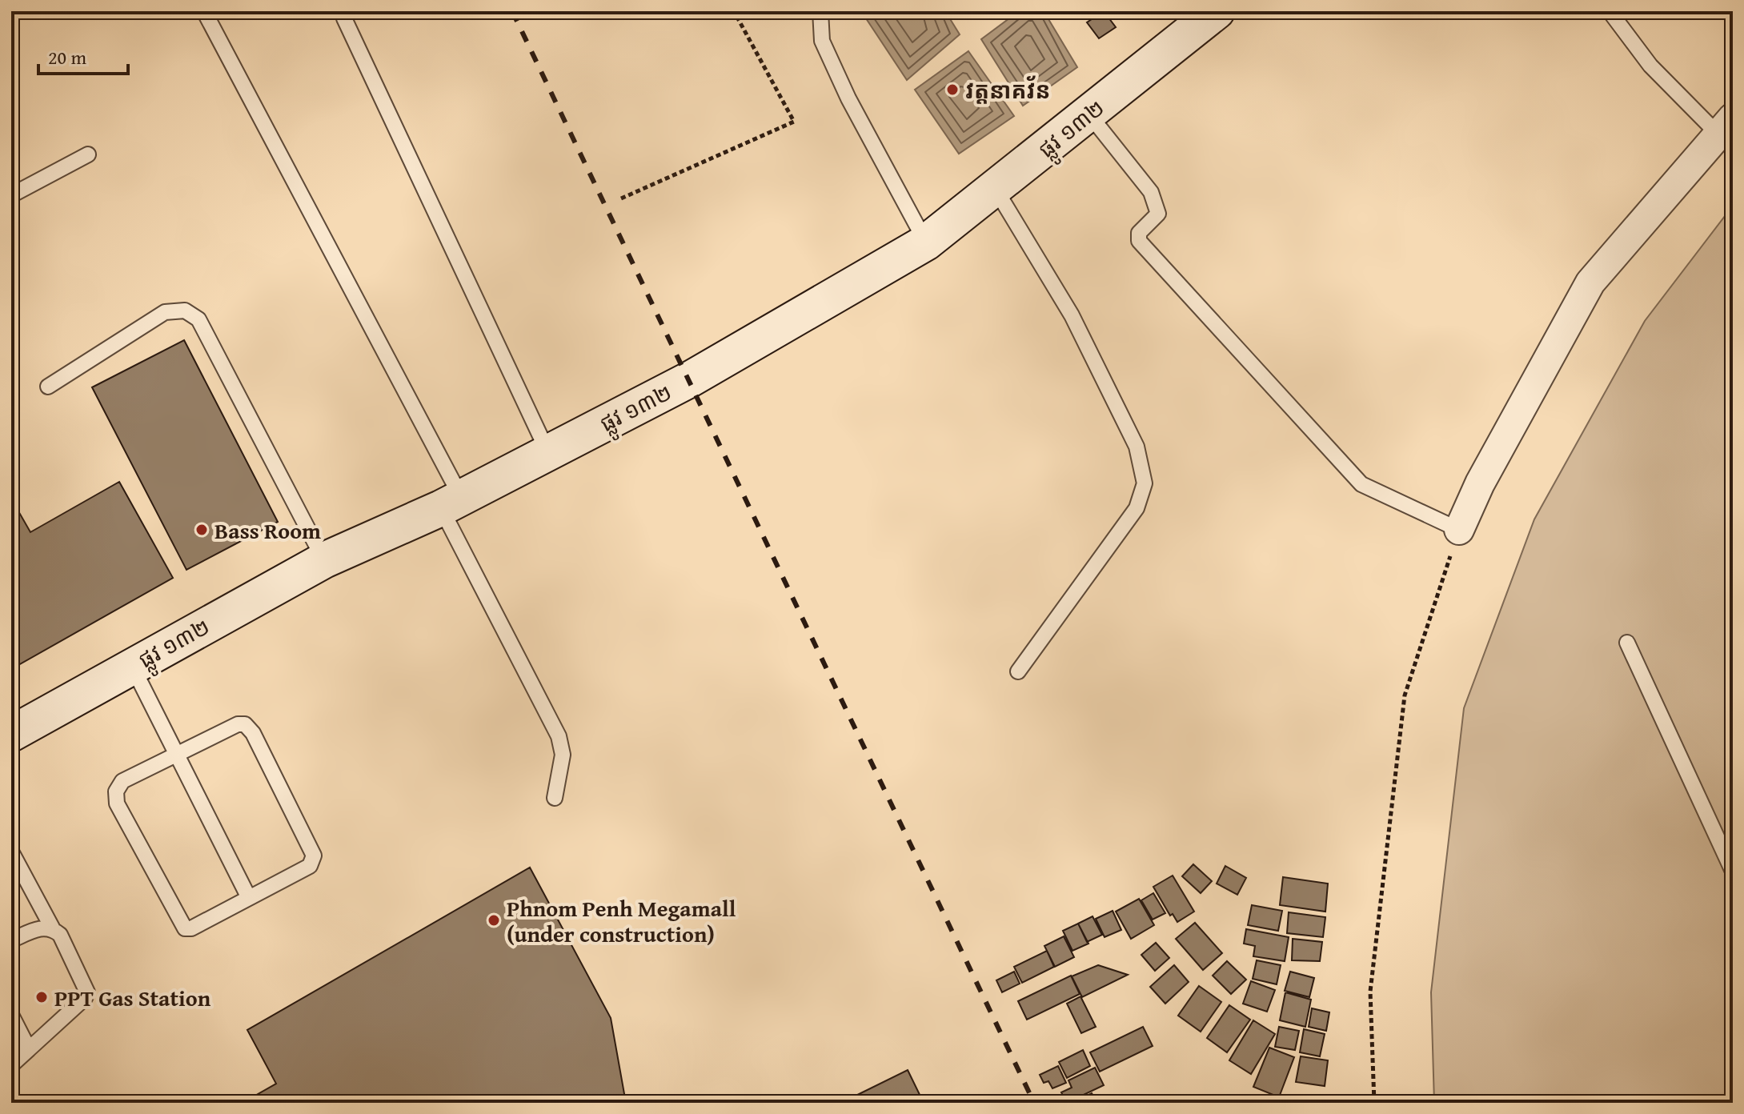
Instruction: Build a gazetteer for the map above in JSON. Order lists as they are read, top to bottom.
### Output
{
  "streets": {
    "street": ["ផ្លូវ ១៣២"]
  },
  "places": [
    "វត្តនាគវ័ន",
    "Bass Room",
    "Phnom Penh Megamall (under construction)",
    "PPT Gas Station"
  ],
  "scale_bar": "20 m"
}
